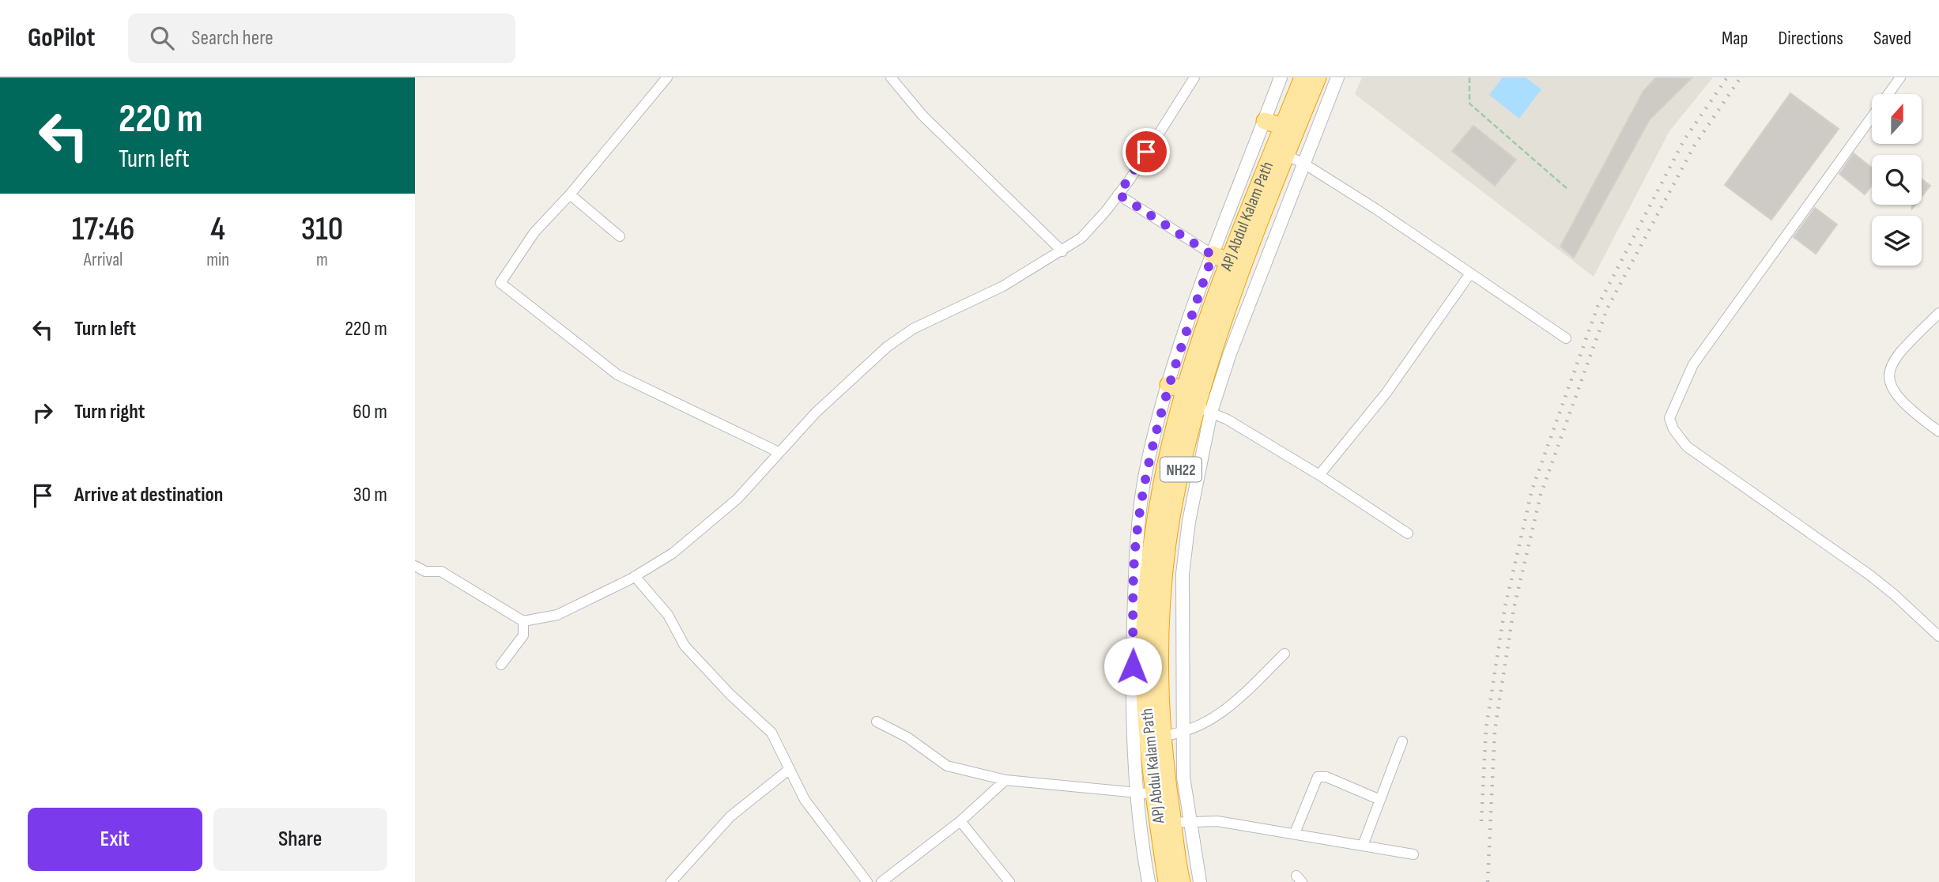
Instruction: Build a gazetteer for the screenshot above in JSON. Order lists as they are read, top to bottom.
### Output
{
  "streets": {
    "highway": ["APJ Abdul Kalam Path", "NH22"]
  },
  "crossings": [
    ["APJ Abdul Kalam Path", "NH22"]
  ],
  "north": "top",
  "page": {
    "header": "GoPilot",
    "search": "Search here",
    "nav": ["Map", "Directions", "Saved"],
    "turn": ["220 m", "Turn left"],
    "eta": [
      "17:46",
      "Arrival",
      "4",
      "min",
      "310",
      "m"
    ],
    "list": [
      {
        "name": "Turn left",
        "value": "220 m"
      },
      {
        "name": "Turn right",
        "value": "60 m"
      },
      {
        "name": "Arrive at destination",
        "value": "30 m"
      }
    ],
    "buttons": ["Exit", "Share"]
  }
}
